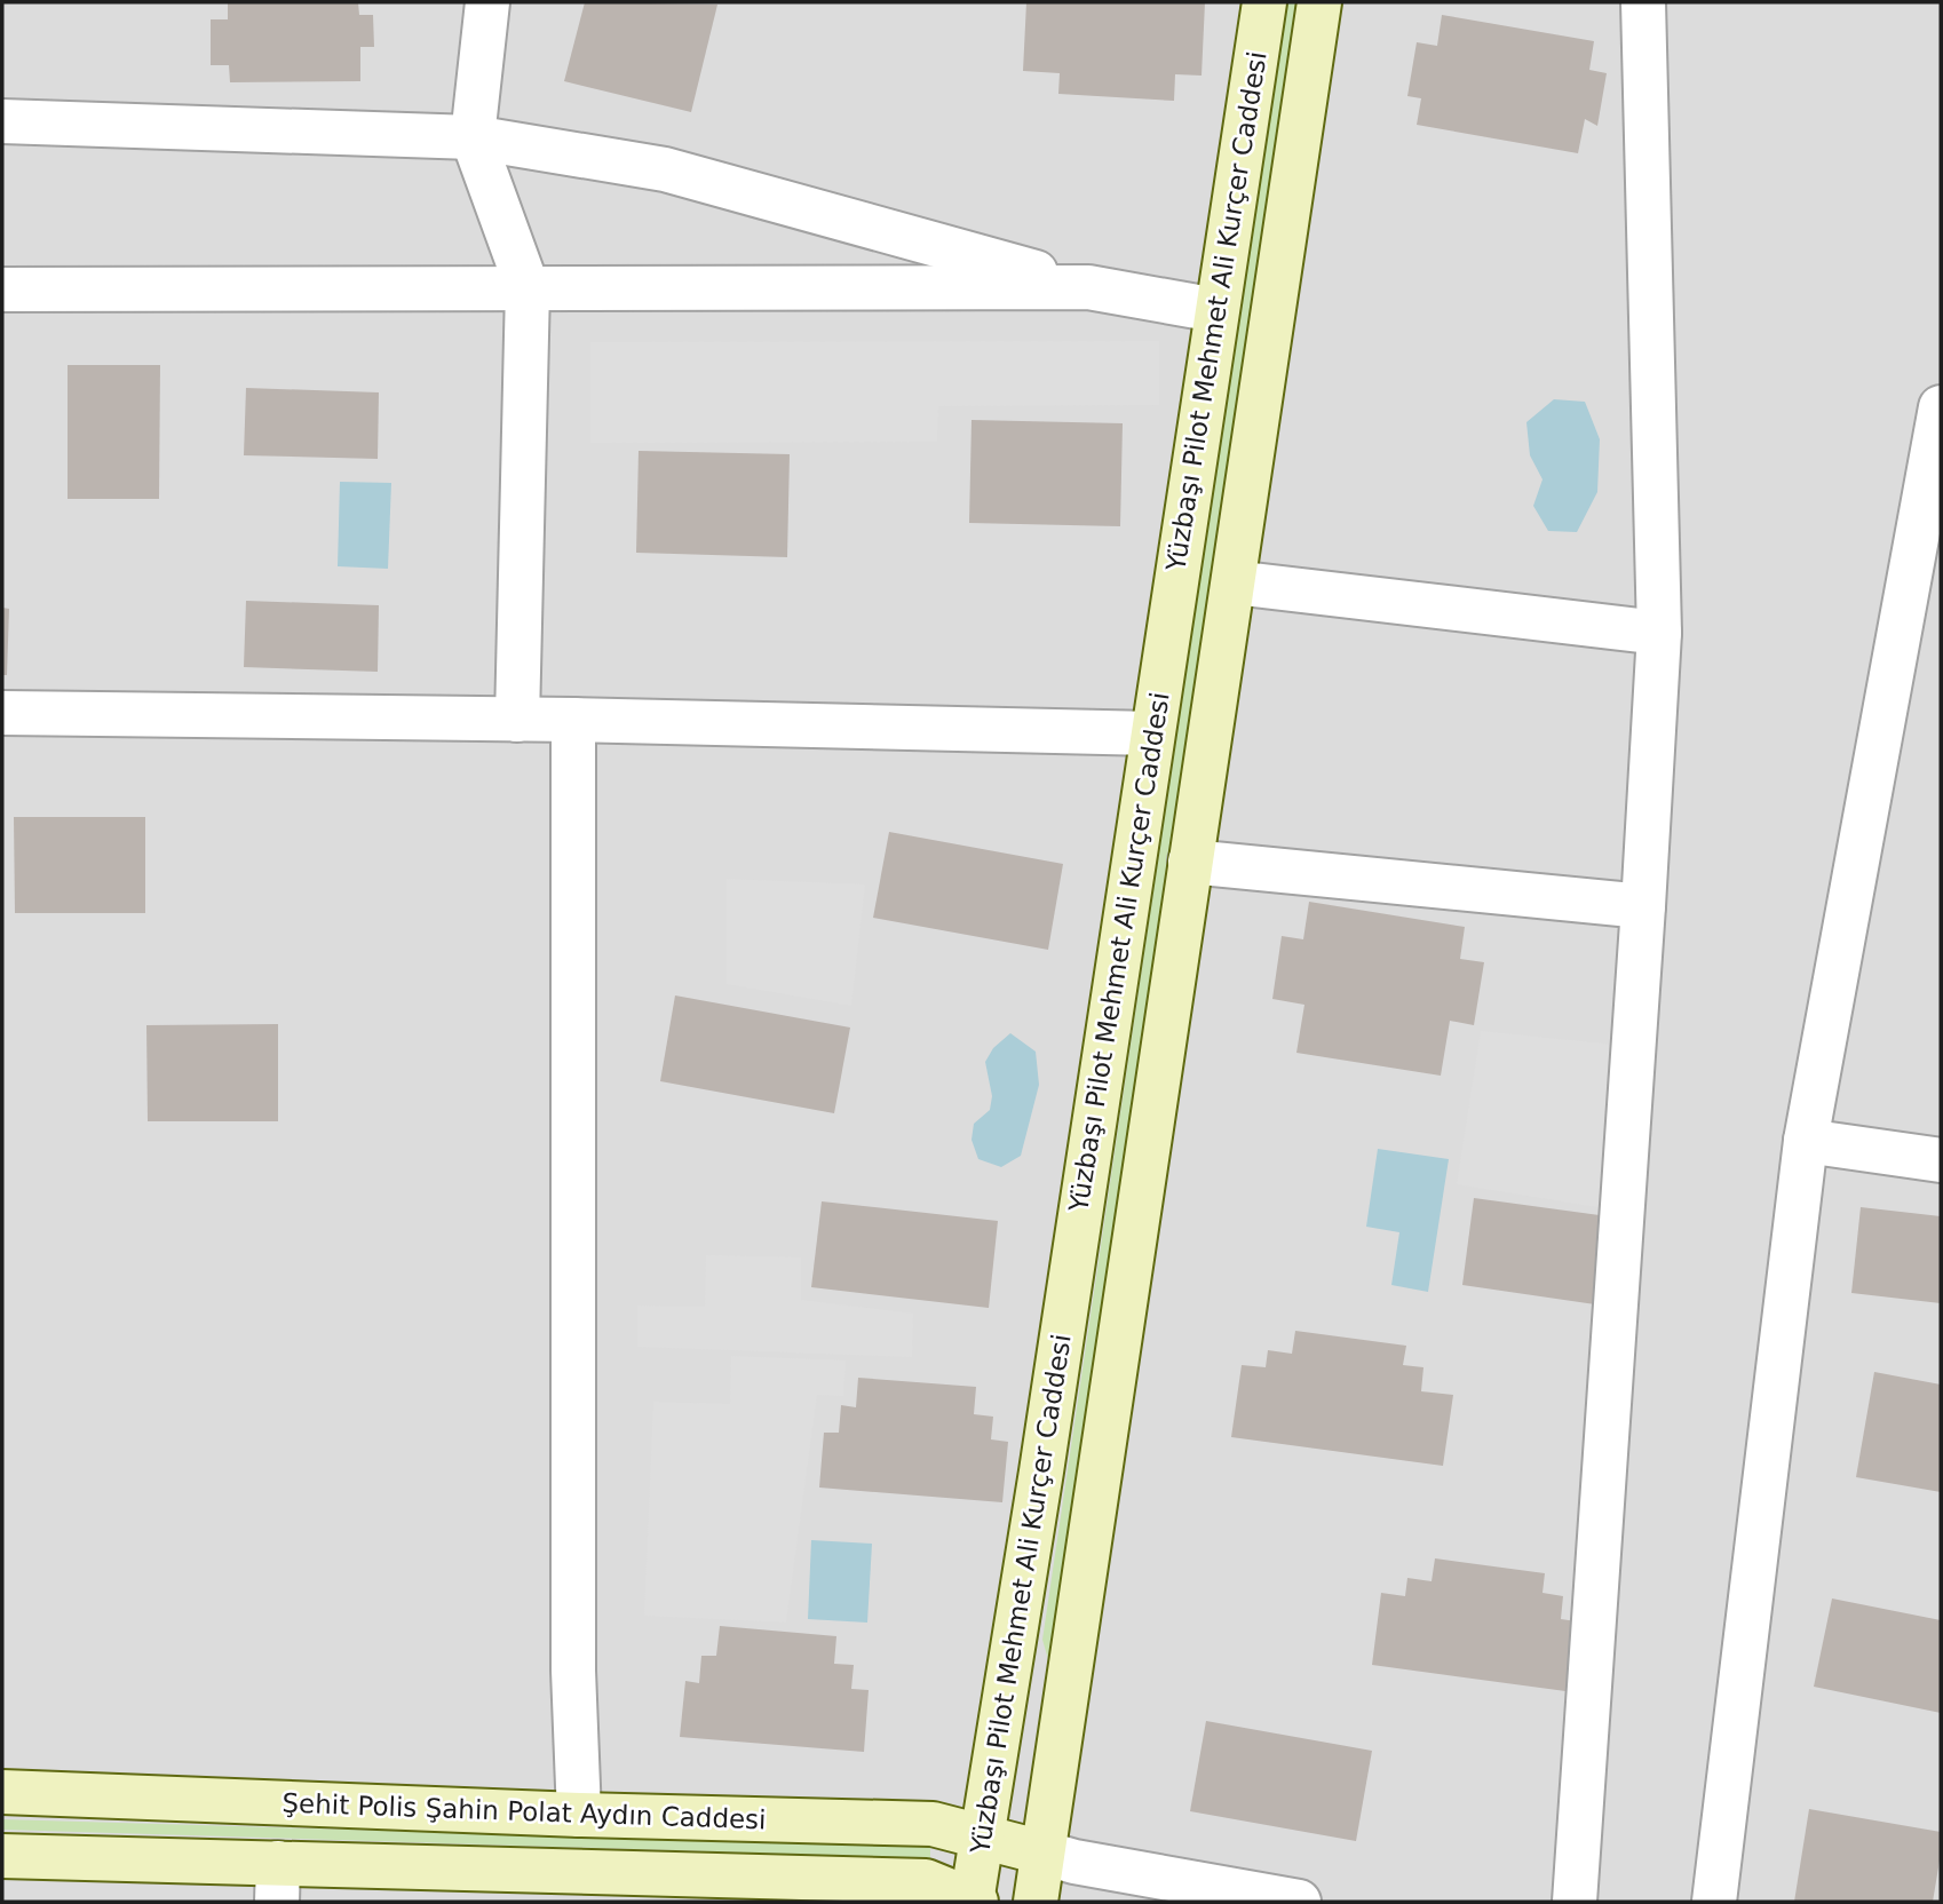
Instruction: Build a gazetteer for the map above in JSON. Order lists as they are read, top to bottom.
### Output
{
  "streets": {
    "main road": ["Yüzbaşı Pilot Mehmet Ali Kurçer Caddesi", "Şehit Polis Şahin Polat Aydın Caddesi"]
  },
  "crossings": [
    ["Yüzbaşı Pilot Mehmet Ali Kurçer Caddesi", "Şehit Polis Şahin Polat Aydın Caddesi"]
  ]
}
